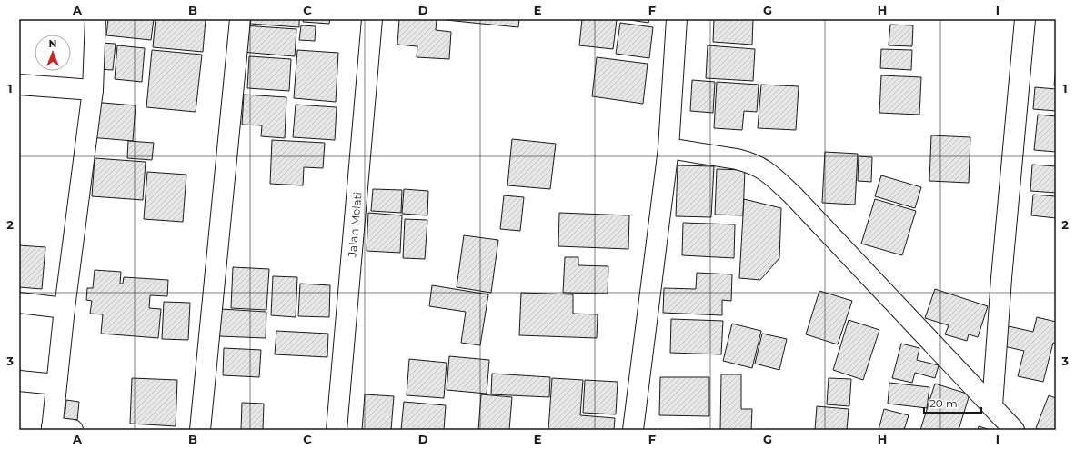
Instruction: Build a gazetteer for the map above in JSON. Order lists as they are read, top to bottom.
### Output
{
  "streets": {
    "street": ["Jalan Melati"]
  },
  "scale_bar": "20 m",
  "north": "top",
  "grid": {
    "columns": [
      "A",
      "B",
      "C",
      "D",
      "E",
      "F",
      "G",
      "H",
      "I"
    ],
    "rows": ["1", "2", "3"]
  }
}
